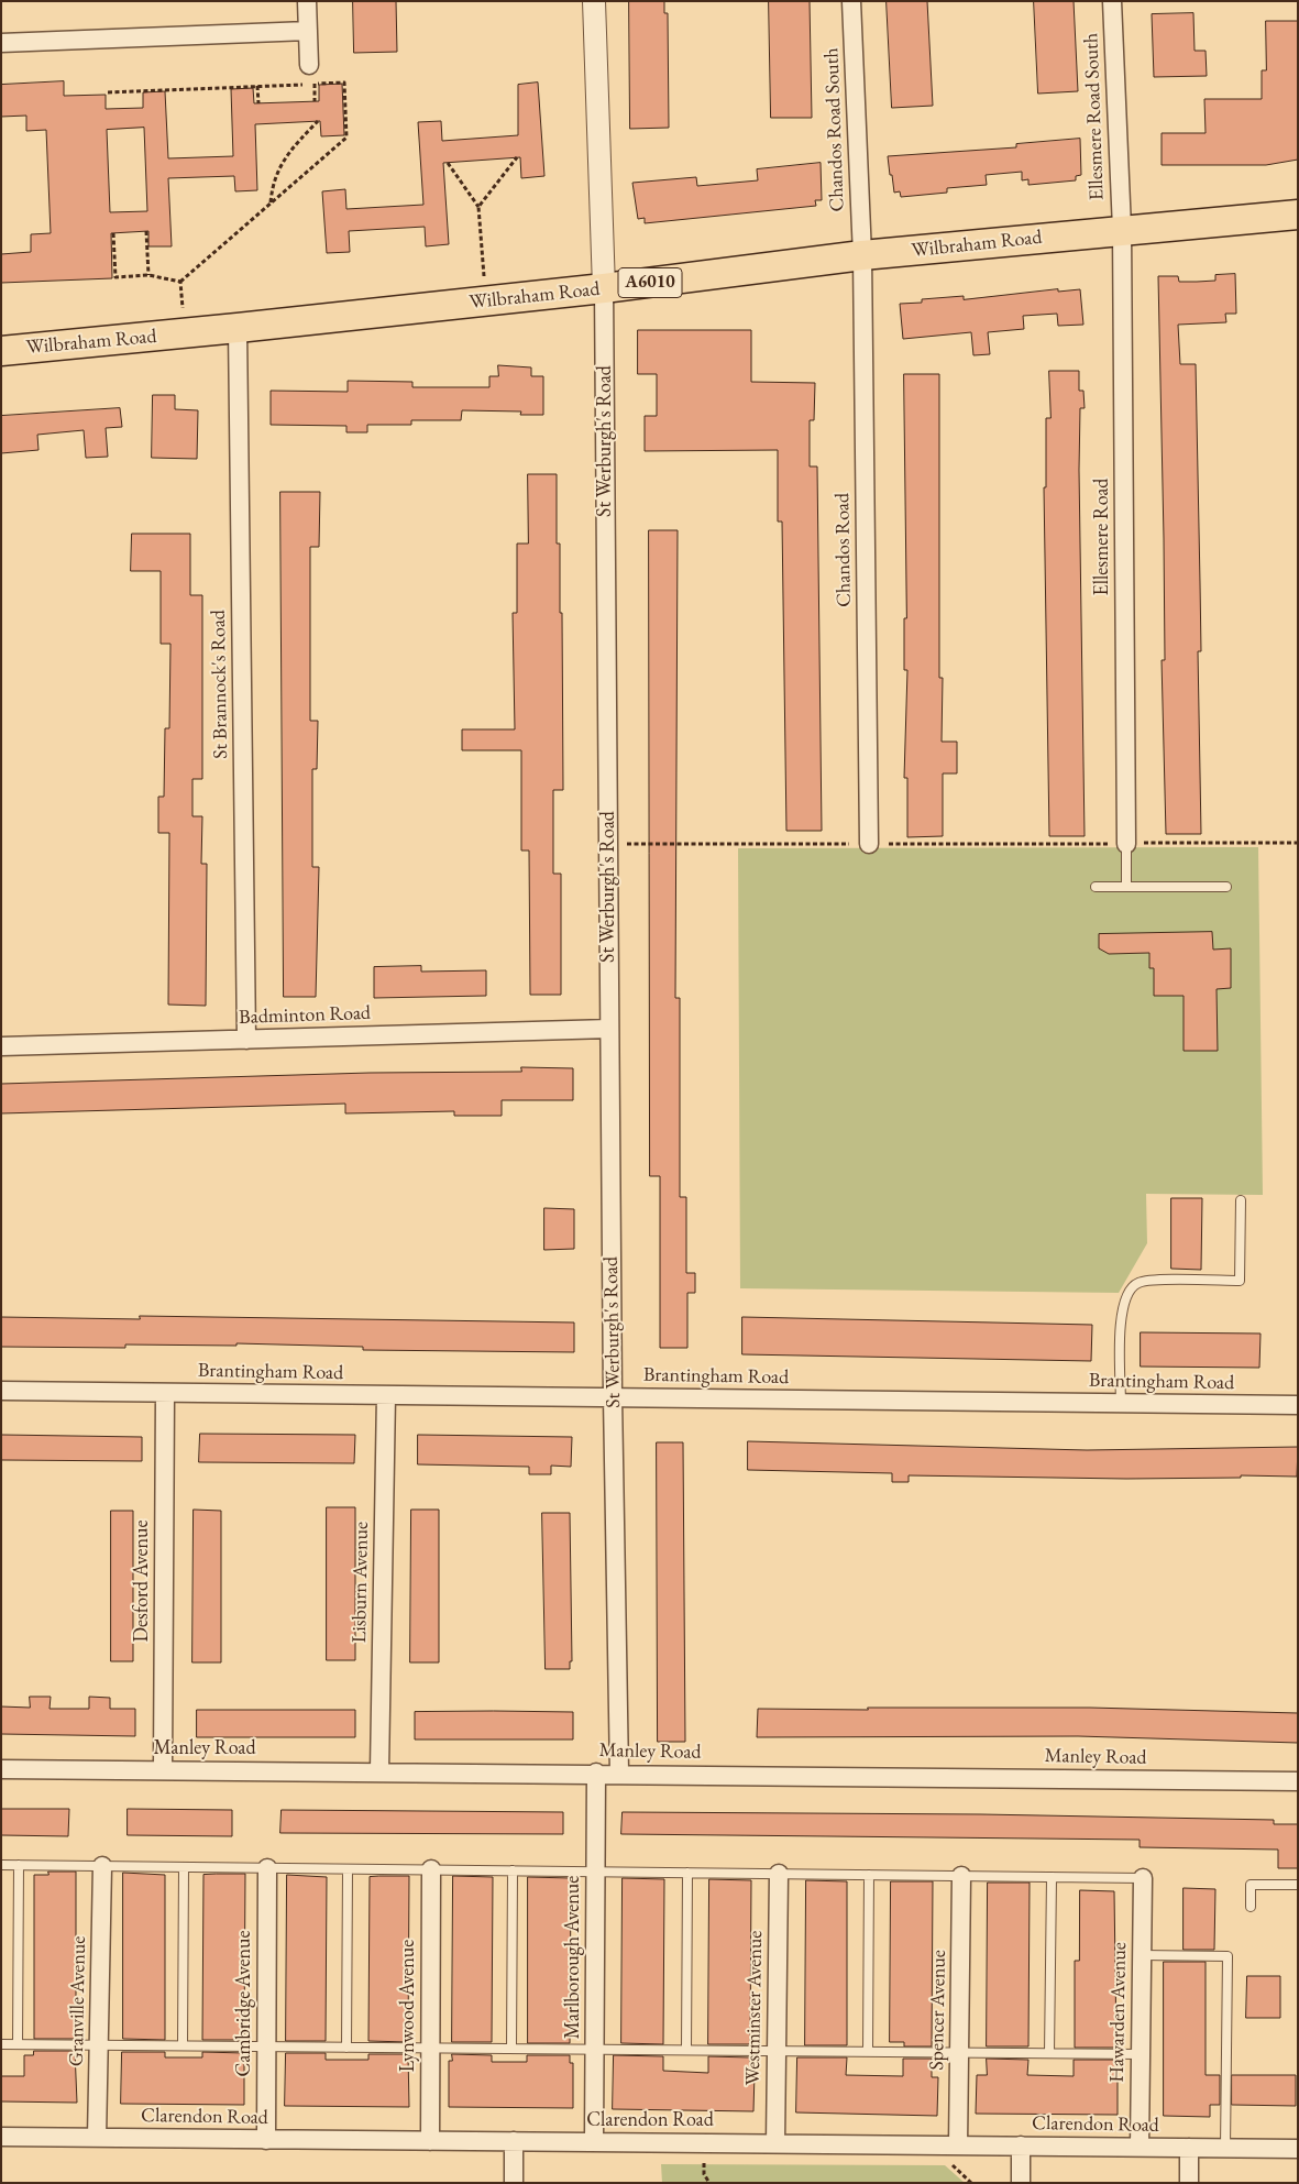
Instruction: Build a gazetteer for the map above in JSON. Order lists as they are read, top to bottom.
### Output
{
  "streets": {
    "highway": ["Wilbraham Road", "A6010"],
    "street": [
      "Ellesmere Road South",
      "Chandos Road South",
      "St Werburgh's Road",
      "Ellesmere Road",
      "Chandos Road",
      "St Brannock's Road",
      "Badminton Road",
      "Brantingham Road",
      "Desford Avenue",
      "Lisburn Avenue",
      "Manley Road",
      "Marlborough Avenue",
      "Granville Avenue",
      "Cambridge Avenue",
      "Lynwood Avenue",
      "Westminster Avenue",
      "Spencer Avenue",
      "Hawarden Avenue",
      "Clarendon Road"
    ]
  },
  "crossings": [
    ["Ellesmere Road South", "Wilbraham Road"],
    ["Ellesmere Road South", "Ellesmere Road"],
    ["Chandos Road South", "Wilbraham Road"],
    ["Chandos Road South", "Chandos Road"],
    ["Wilbraham Road", "St Werburgh's Road"],
    ["Wilbraham Road", "Ellesmere Road"],
    ["Wilbraham Road", "Chandos Road"],
    ["Wilbraham Road", "St Brannock's Road"],
    ["St Werburgh's Road", "Badminton Road"],
    ["St Werburgh's Road", "Brantingham Road"],
    ["St Werburgh's Road", "Manley Road"],
    ["St Brannock's Road", "Badminton Road"],
    ["Brantingham Road", "Desford Avenue"],
    ["Brantingham Road", "Lisburn Avenue"],
    ["Desford Avenue", "Manley Road"],
    ["Lisburn Avenue", "Manley Road"],
    ["Manley Road", "Marlborough Avenue"],
    ["Marlborough Avenue", "Clarendon Road"],
    ["Granville Avenue", "Clarendon Road"],
    ["Cambridge Avenue", "Clarendon Road"],
    ["Lynwood Avenue", "Clarendon Road"],
    ["Westminster Avenue", "Clarendon Road"],
    ["Spencer Avenue", "Clarendon Road"],
    ["Hawarden Avenue", "Clarendon Road"]
  ]
}
